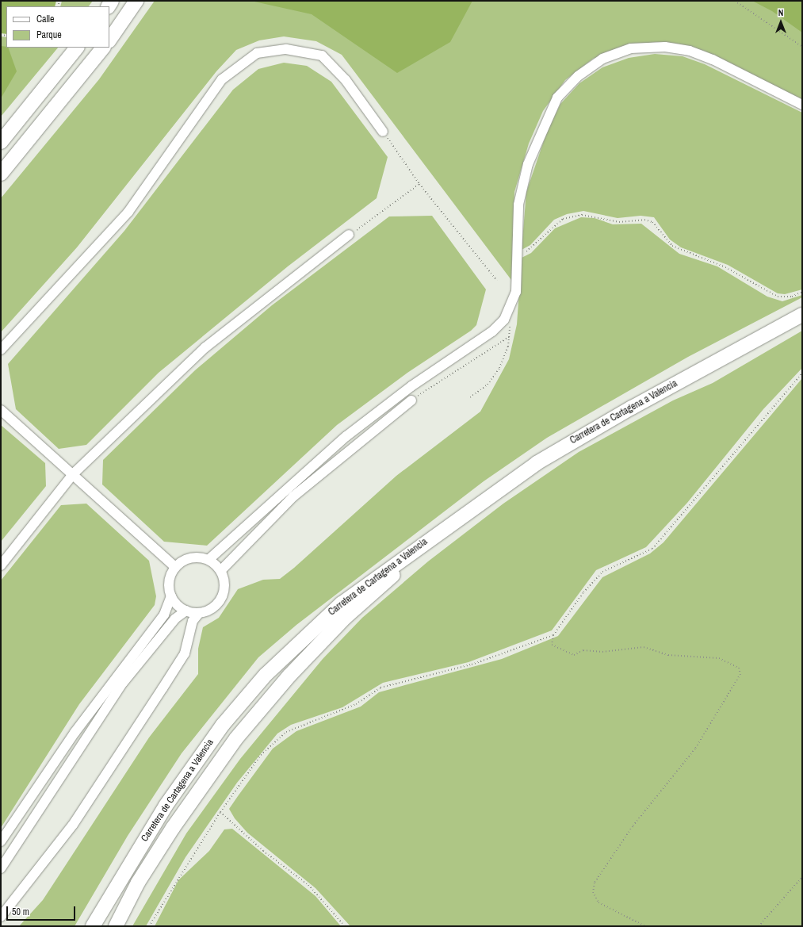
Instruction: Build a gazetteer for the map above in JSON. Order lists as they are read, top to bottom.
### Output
{
  "streets": {
    "highway": ["Carretera de Cartagena a Valencia"]
  },
  "legend": ["Calle", "Parque"],
  "scale_bar": "50 m",
  "north": "top"
}
